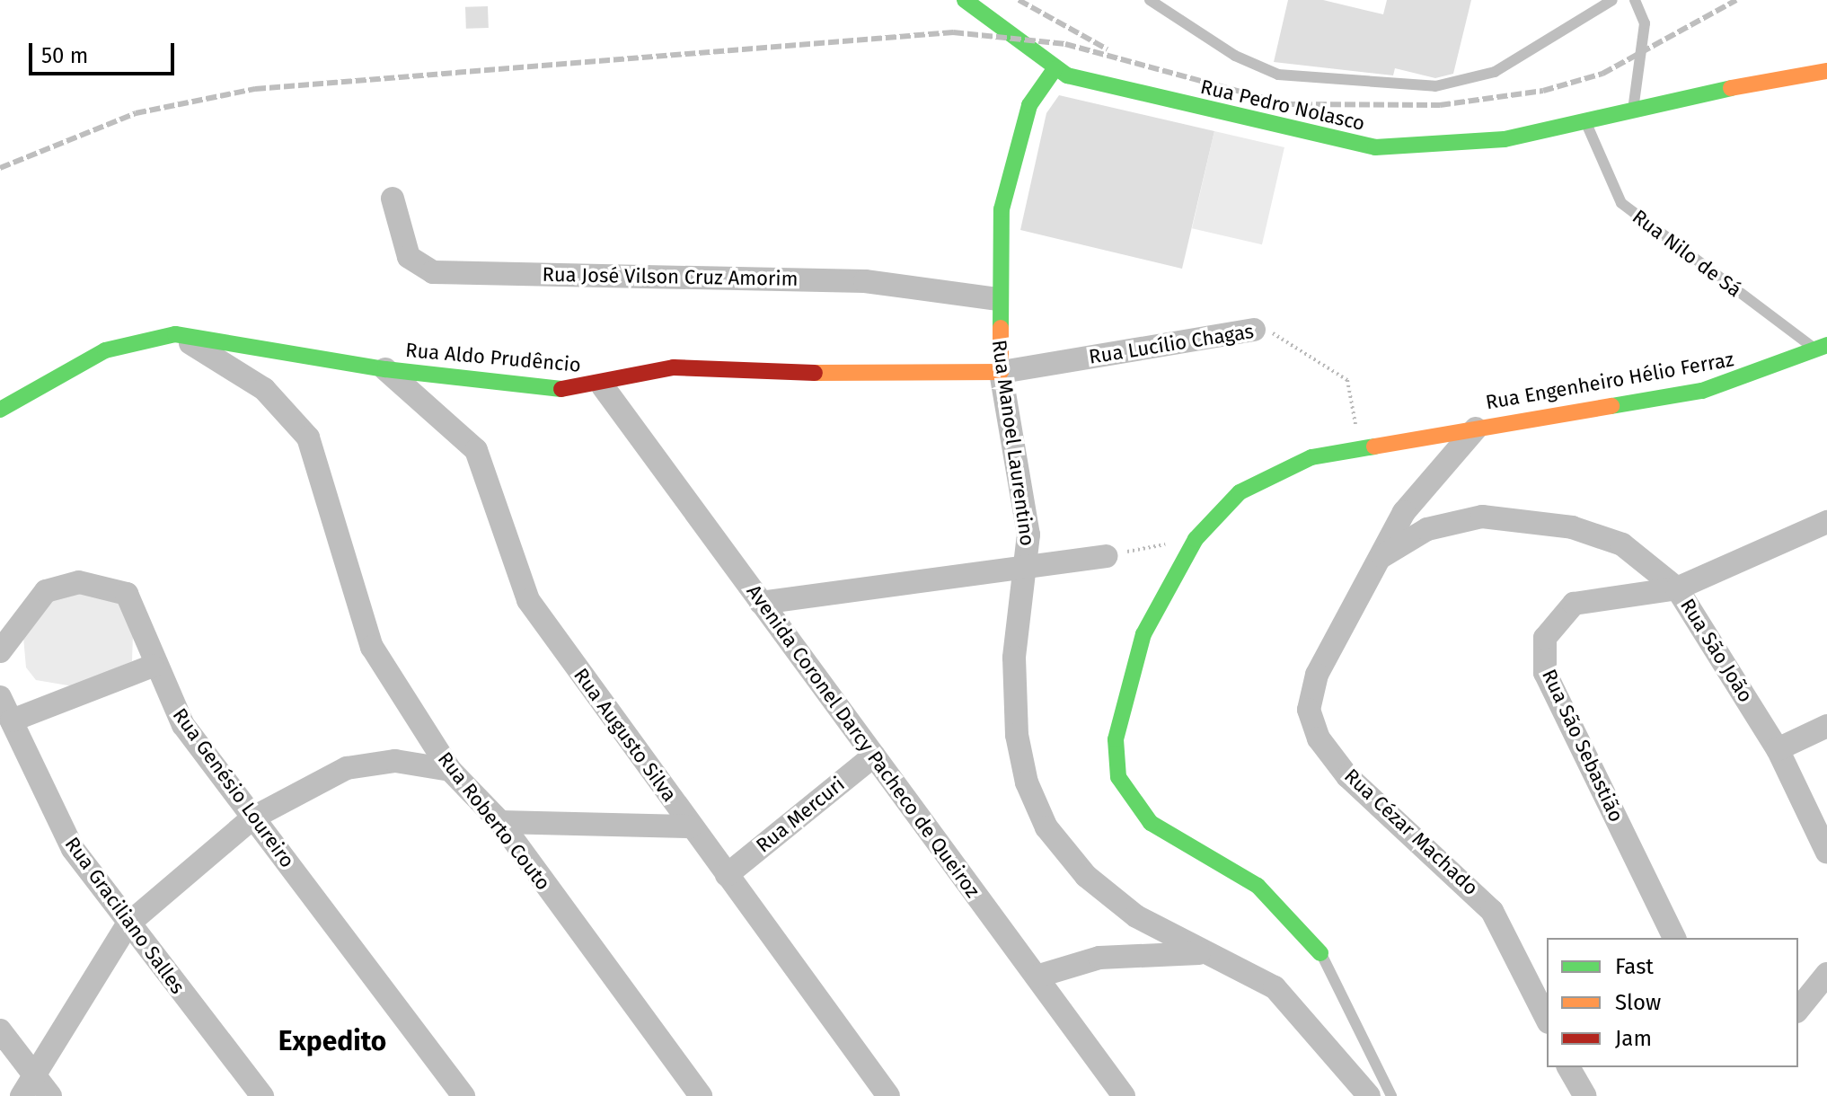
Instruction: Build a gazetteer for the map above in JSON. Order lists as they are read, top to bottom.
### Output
{
  "streets": {
    "street": [
      "Rua Pedro Nolasco",
      "Rua José Vilson Cruz Amorim",
      "Rua Lucílio Chagas",
      "Rua Aldo Prudêncio",
      "Rua Engenheiro Hélio Ferraz",
      "Rua Manoel Laurentino",
      "Rua São João",
      "Rua Augusto Silva",
      "Avenida Coronel Darcy Pacheco de Queiroz",
      "Rua São Sebastião",
      "Rua Genésio Loureiro",
      "Rua Mercuri",
      "Rua Roberto Couto",
      "Rua Cézar Machado",
      "Rua Graciliano Salles"
    ],
    "lane": ["Rua Nilo de Sá"]
  },
  "crossings": [
    ["Rua Pedro Nolasco", "Rua Nilo de Sá"],
    ["Rua Pedro Nolasco", "Rua Manoel Laurentino"],
    ["Rua Nilo de Sá", "Rua Engenheiro Hélio Ferraz"],
    ["Rua José Vilson Cruz Amorim", "Rua Manoel Laurentino"],
    ["Rua Lucílio Chagas", "Rua Aldo Prudêncio"],
    ["Rua Lucílio Chagas", "Rua Engenheiro Hélio Ferraz"],
    ["Rua Lucílio Chagas", "Rua Manoel Laurentino"],
    ["Rua Aldo Prudêncio", "Rua Manoel Laurentino"],
    ["Rua Aldo Prudêncio", "Rua Augusto Silva"],
    ["Rua Aldo Prudêncio", "Avenida Coronel Darcy Pacheco de Queiroz"],
    ["Rua Aldo Prudêncio", "Rua Roberto Couto"],
    ["Rua Engenheiro Hélio Ferraz", "Rua Cézar Machado"],
    ["Rua São João", "Rua São Sebastião"],
    ["Rua São João", "Rua Cézar Machado"],
    ["Rua Augusto Silva", "Rua Mercuri"],
    ["Avenida Coronel Darcy Pacheco de Queiroz", "Rua Mercuri"]
  ],
  "districts": ["Expedito"],
  "legend": ["Fast", "Slow", "Jam"],
  "scale_bar": "50 m"
}
